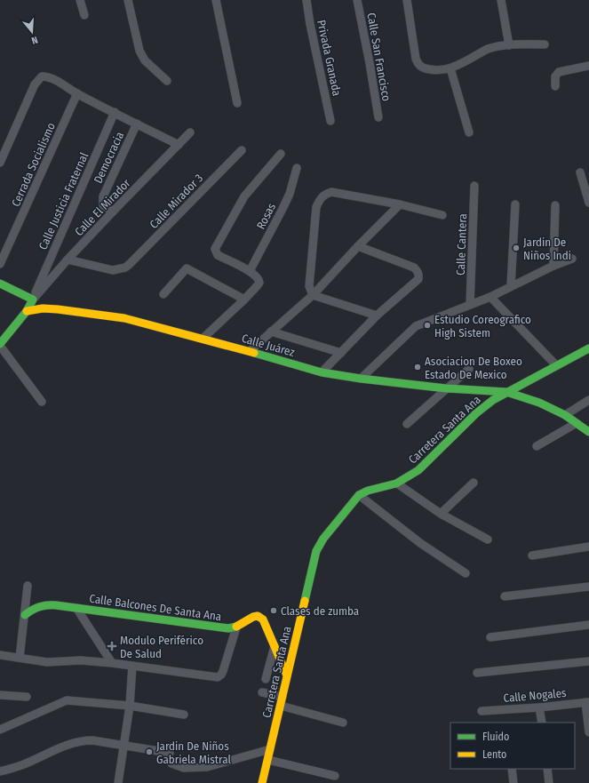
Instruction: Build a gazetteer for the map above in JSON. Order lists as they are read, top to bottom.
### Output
{
  "streets": {
    "street": [
      "Calle San Francisco",
      "Privada Granada",
      "Democracia",
      "Cerrada Socialismo",
      "Calle Justicia Fraternal",
      "Calle Mirador 3",
      "Calle El Mirador",
      "Rosas",
      "Calle Cantera",
      "Calle Juárez",
      "Carretera Santa Ana",
      "Calle Balcones De Santa Ana",
      "Calle Nogales"
    ]
  },
  "crossings": [
    ["Democracia", "Calle El Mirador"],
    ["Calle Justicia Fraternal", "Calle El Mirador"],
    ["Calle Mirador 3", "Calle El Mirador"],
    ["Calle Juárez", "Carretera Santa Ana"],
    ["Carretera Santa Ana", "Calle Balcones De Santa Ana"]
  ],
  "places": {
    "other": [
      "Jardin De Niños Indi",
      "Estudio Coreografico High Sistem",
      "Asociacion De Boxeo Estado De Mexico",
      "Clases de zumba",
      "Jardin De Niños Gabriela Mistral"
    ],
    "health": ["Modulo Periférico De Salud"]
  },
  "legend": ["Fluido", "Lento"],
  "north": "bottom"
}
